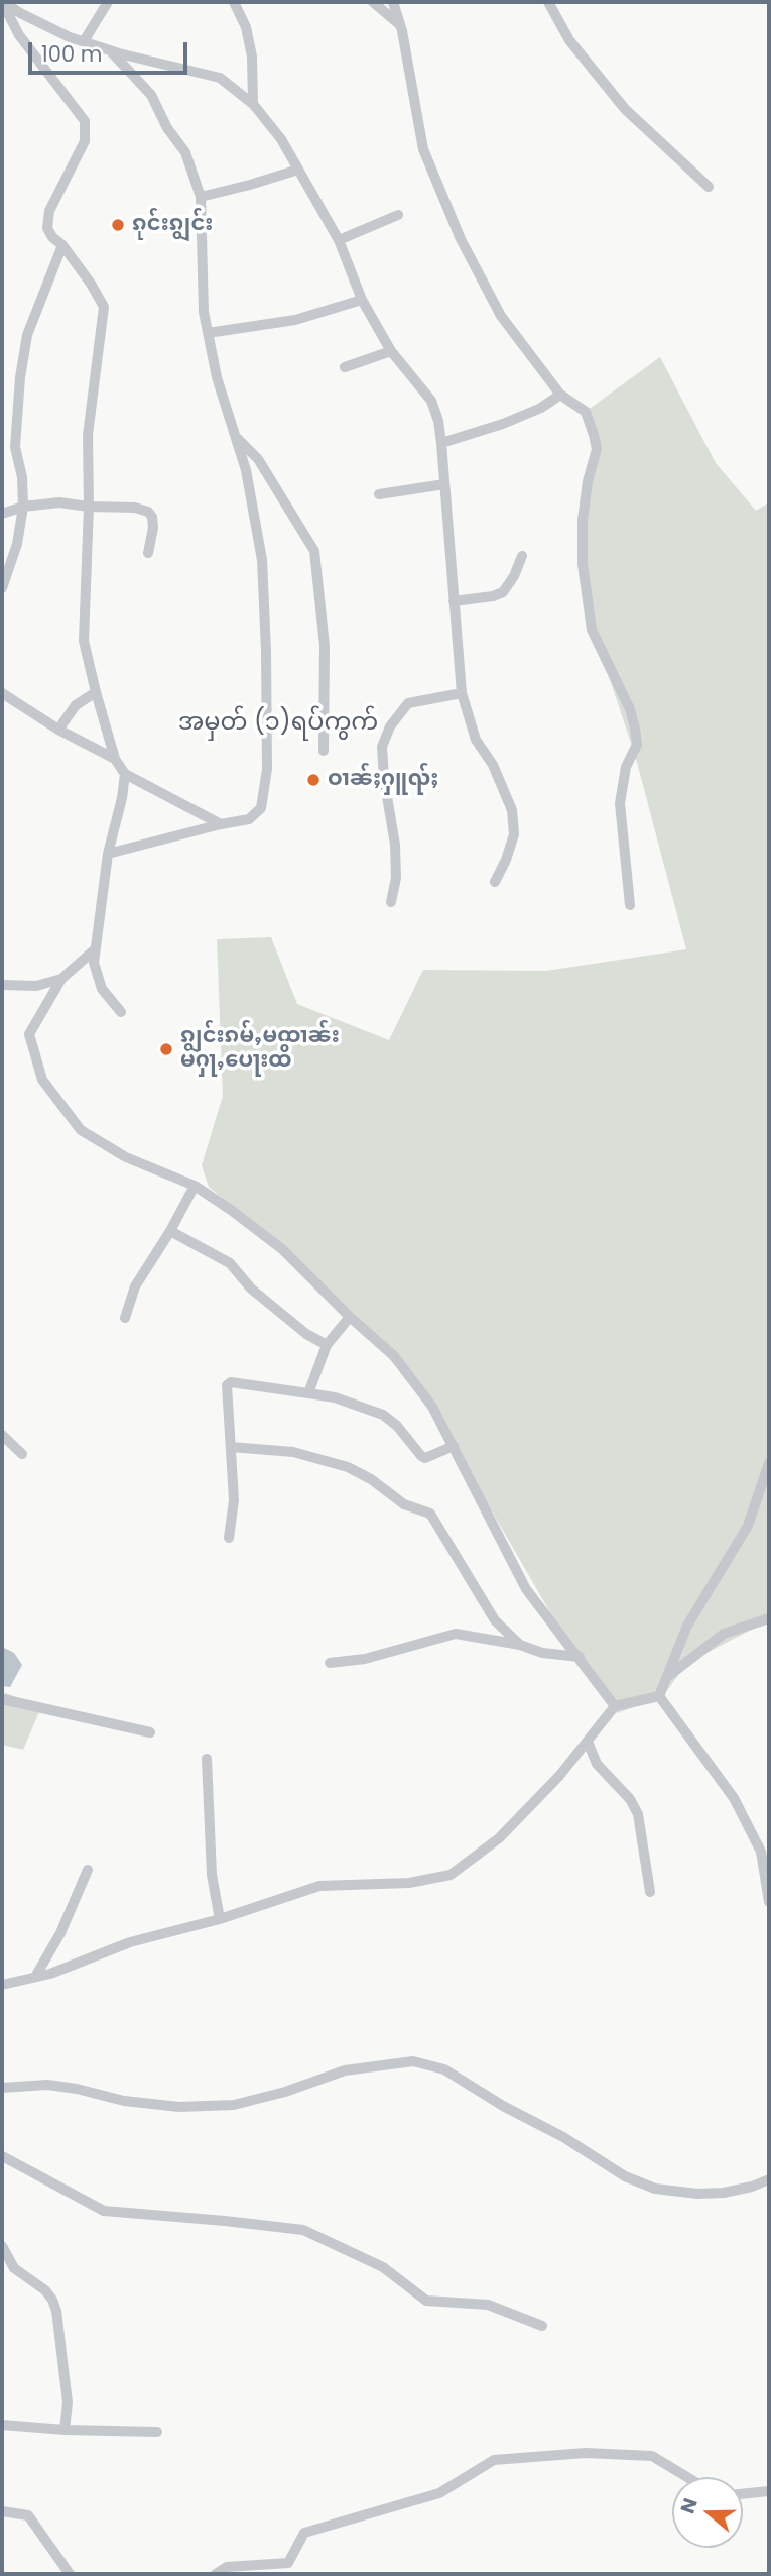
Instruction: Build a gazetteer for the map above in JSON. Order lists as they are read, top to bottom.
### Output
{
  "districts": ["အမှတ် (၁)ရပ်ကွက်"],
  "places": ["ၵုင်းၵျွင်း", "ဝၢၼ်ႈႁူၺ်ႈ", "ၵျွင်းၵမ်ႇမထၢၼ်း မႁႃႇပေႃးထိ"],
  "scale_bar": "100 m",
  "north": "left"
}
